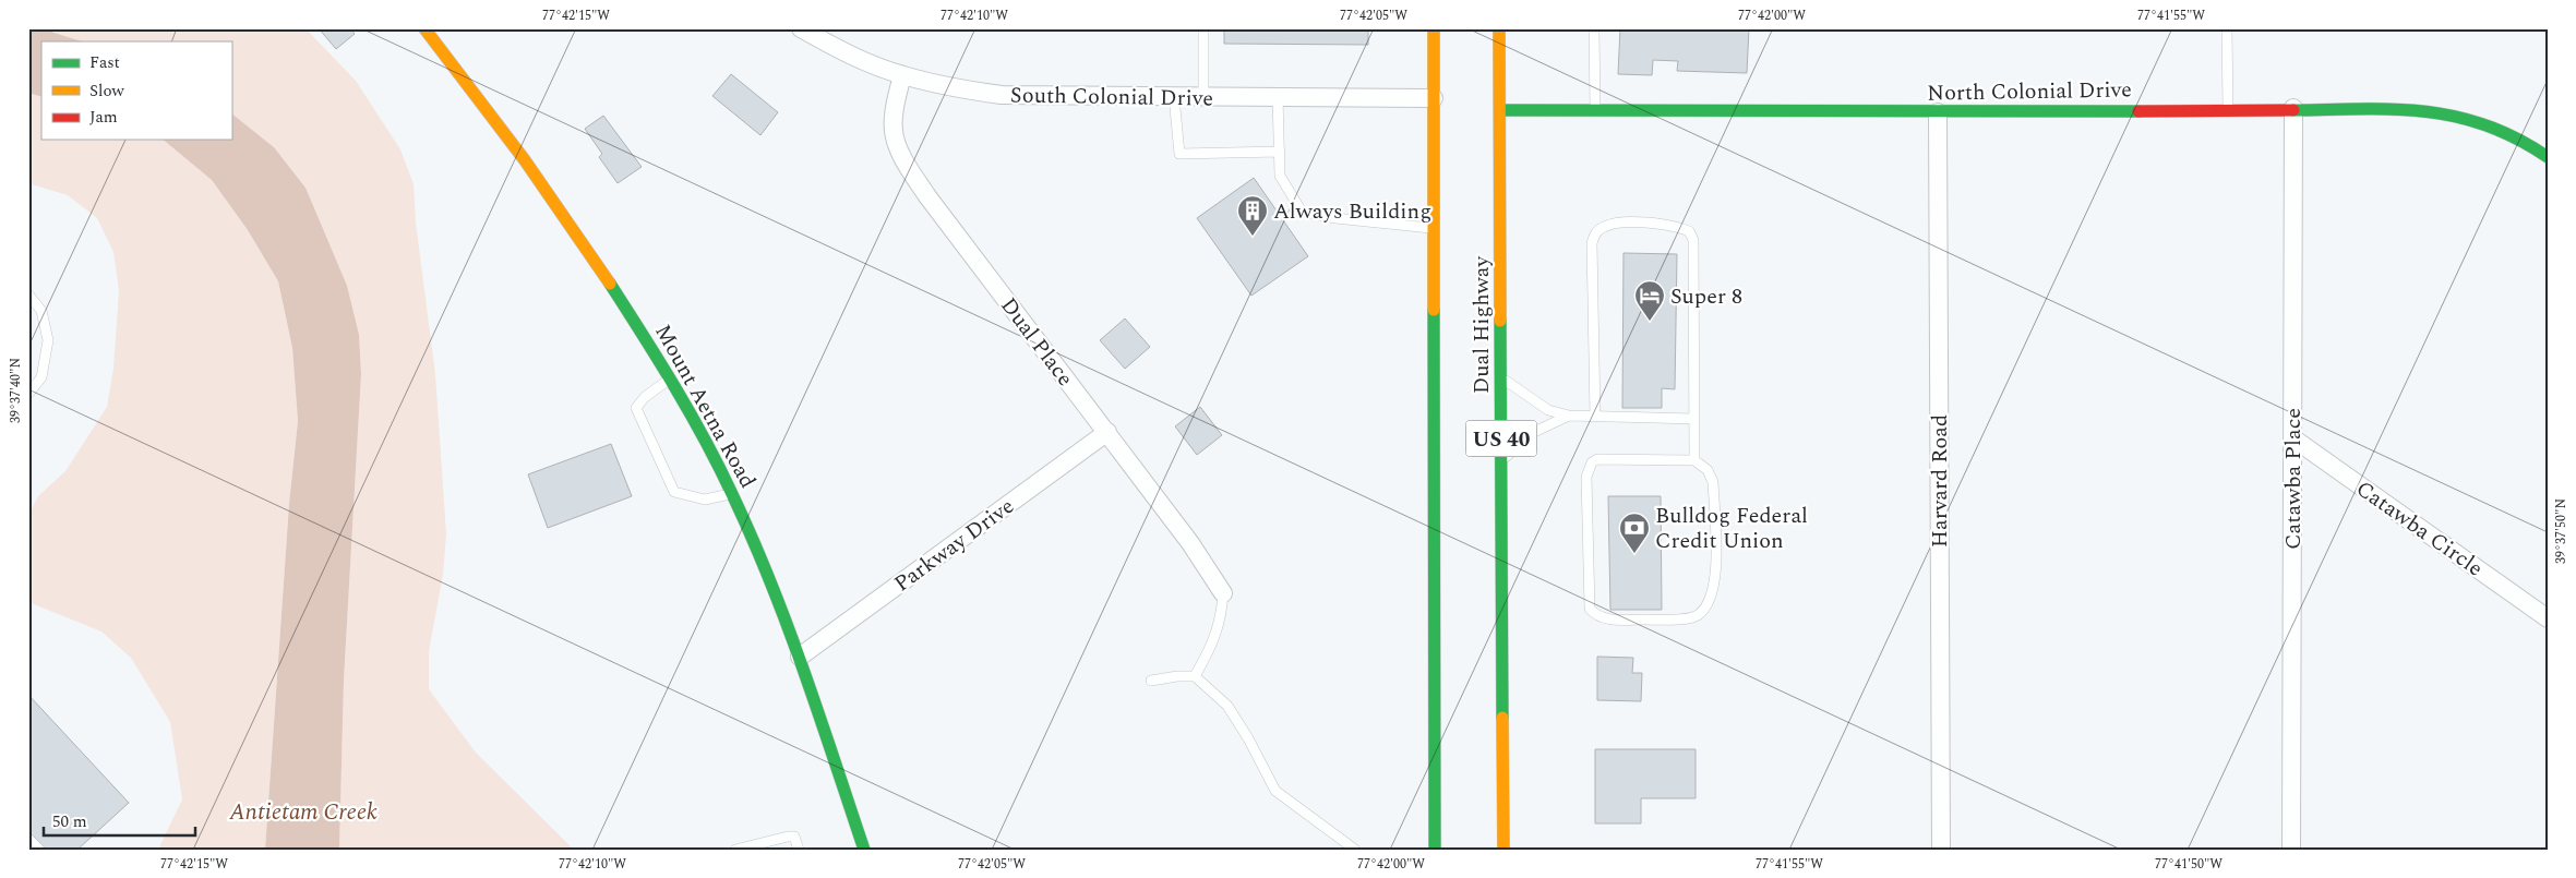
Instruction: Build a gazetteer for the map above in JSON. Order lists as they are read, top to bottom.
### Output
{
  "streets": {
    "street": [
      "North Colonial Drive",
      "South Colonial Drive",
      "Dual Highway",
      "Dual Place",
      "Mount Aetna Road",
      "US 40",
      "Catawba Place",
      "Harvard Road",
      "Catawba Circle",
      "Parkway Drive"
    ]
  },
  "crossings": [
    ["North Colonial Drive", "Dual Highway"],
    ["North Colonial Drive", "Catawba Place"],
    ["North Colonial Drive", "Harvard Road"],
    ["South Colonial Drive", "Dual Place"],
    ["South Colonial Drive", "US 40"],
    ["Dual Place", "Parkway Drive"],
    ["Mount Aetna Road", "Parkway Drive"],
    ["Catawba Place", "Catawba Circle"]
  ],
  "water": ["Antietam Creek"],
  "places": {
    "building": ["Always Building"],
    "hotel": ["Super 8"],
    "bank": ["Bulldog Federal Credit Union"]
  },
  "legend": ["Fast", "Slow", "Jam"],
  "scale_bar": "50 m",
  "coordinates": [
    "77°42'15\"W",
    "77°42'10\"W",
    "77°42'05\"W",
    "77°42'00\"W",
    "77°41'55\"W",
    "39°37'40\"N",
    "39°37'50\"N",
    "77°41'50\"W"
  ]
}
